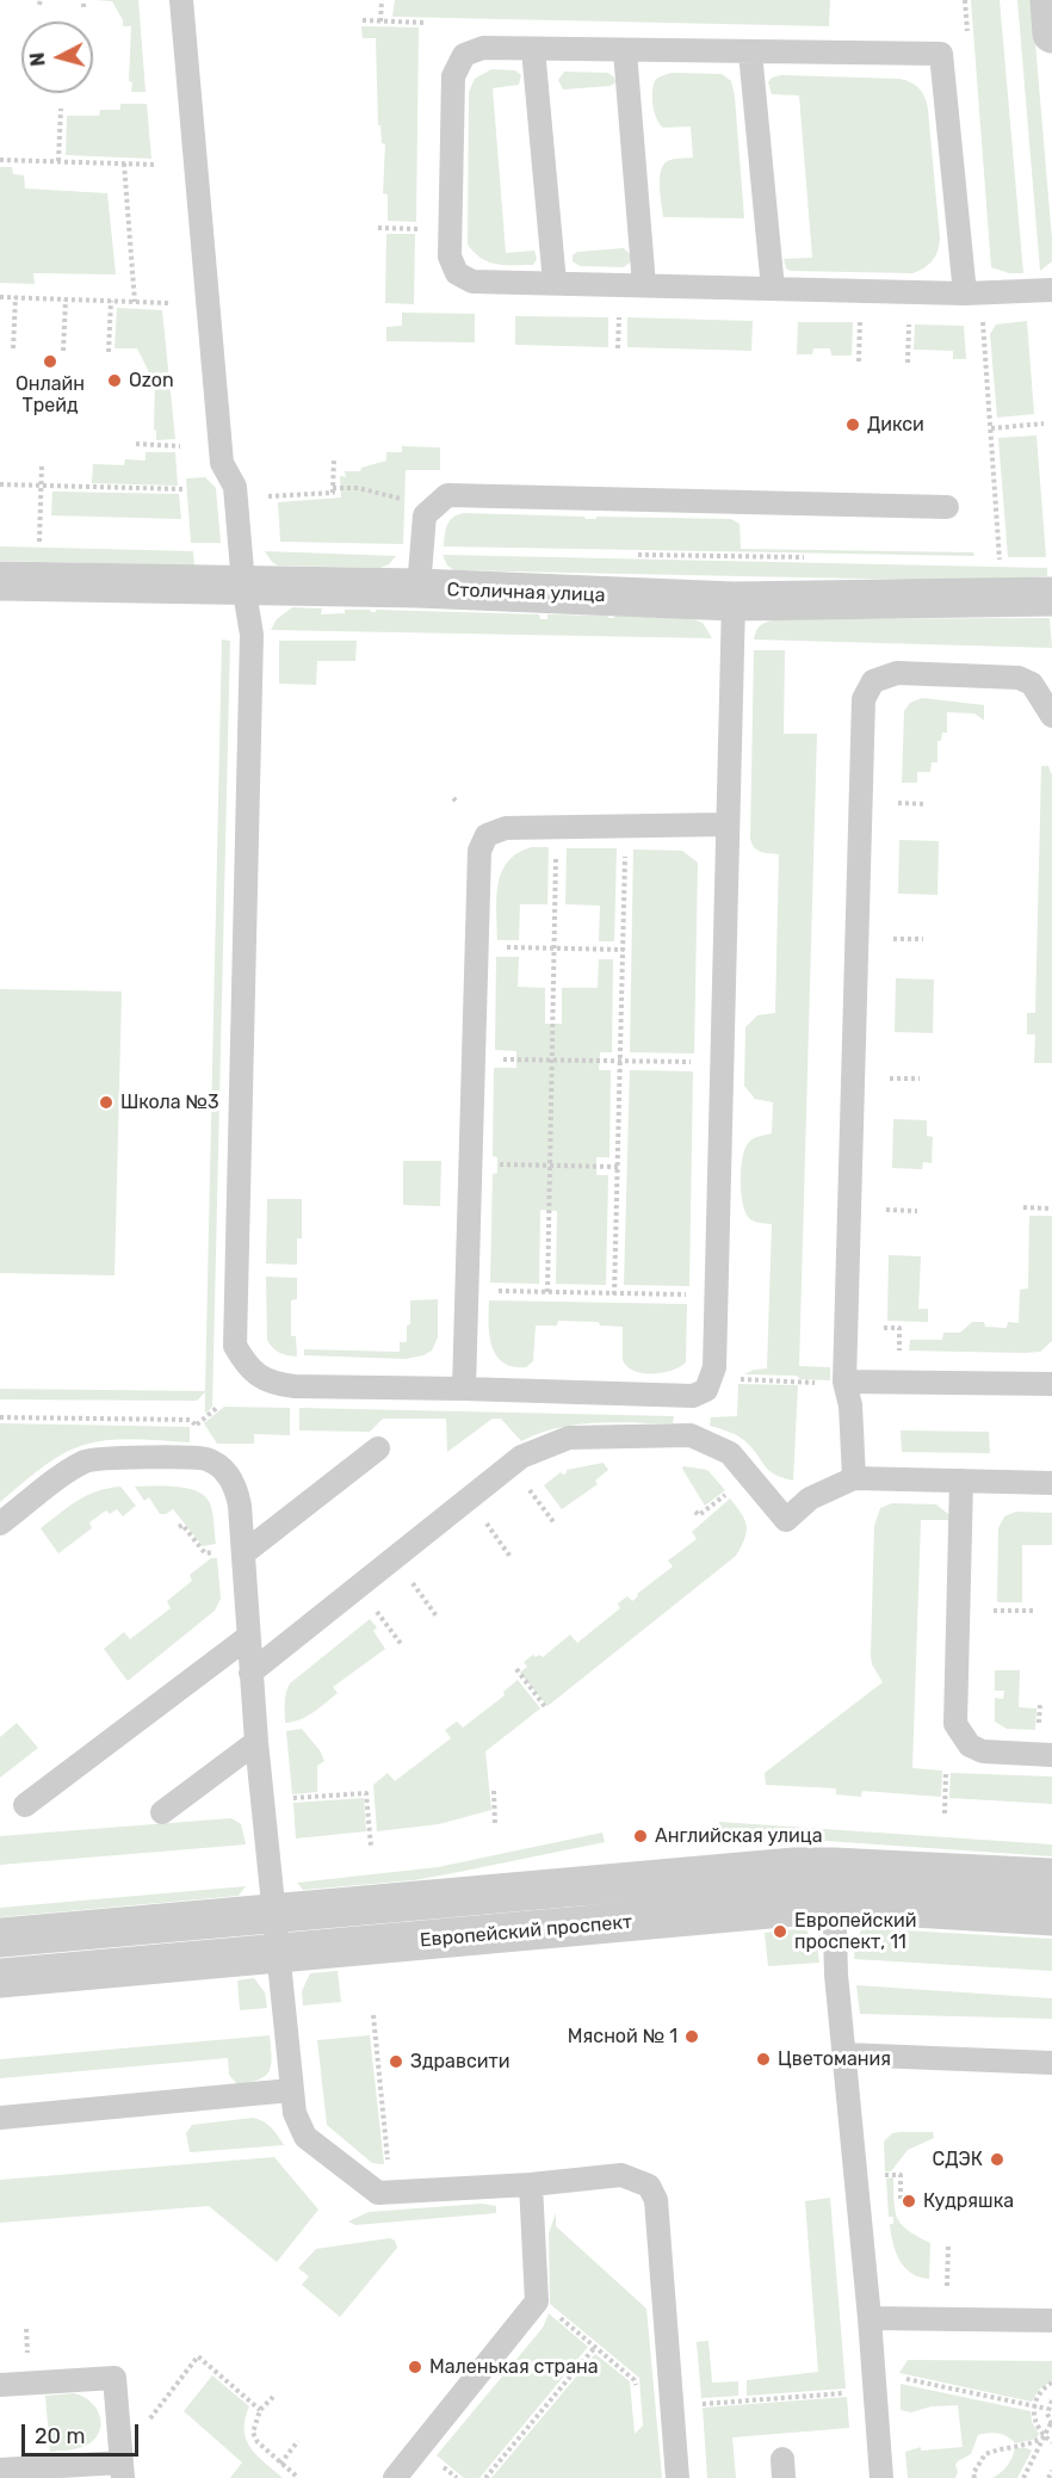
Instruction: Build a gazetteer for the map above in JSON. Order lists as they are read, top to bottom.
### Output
{
  "streets": {
    "street": ["Столичная улица", "Европейский проспект"]
  },
  "places": [
    "Онлайн Трейд",
    "Ozon",
    "Дикси",
    "Школа №3",
    "Английская улица",
    "Европейский проспект, 11",
    "Мясной № 1",
    "Цветомания",
    "Здравсити",
    "СДЭК",
    "Кудряшка",
    "Маленькая страна"
  ],
  "scale_bar": "20 m",
  "north": "left"
}
